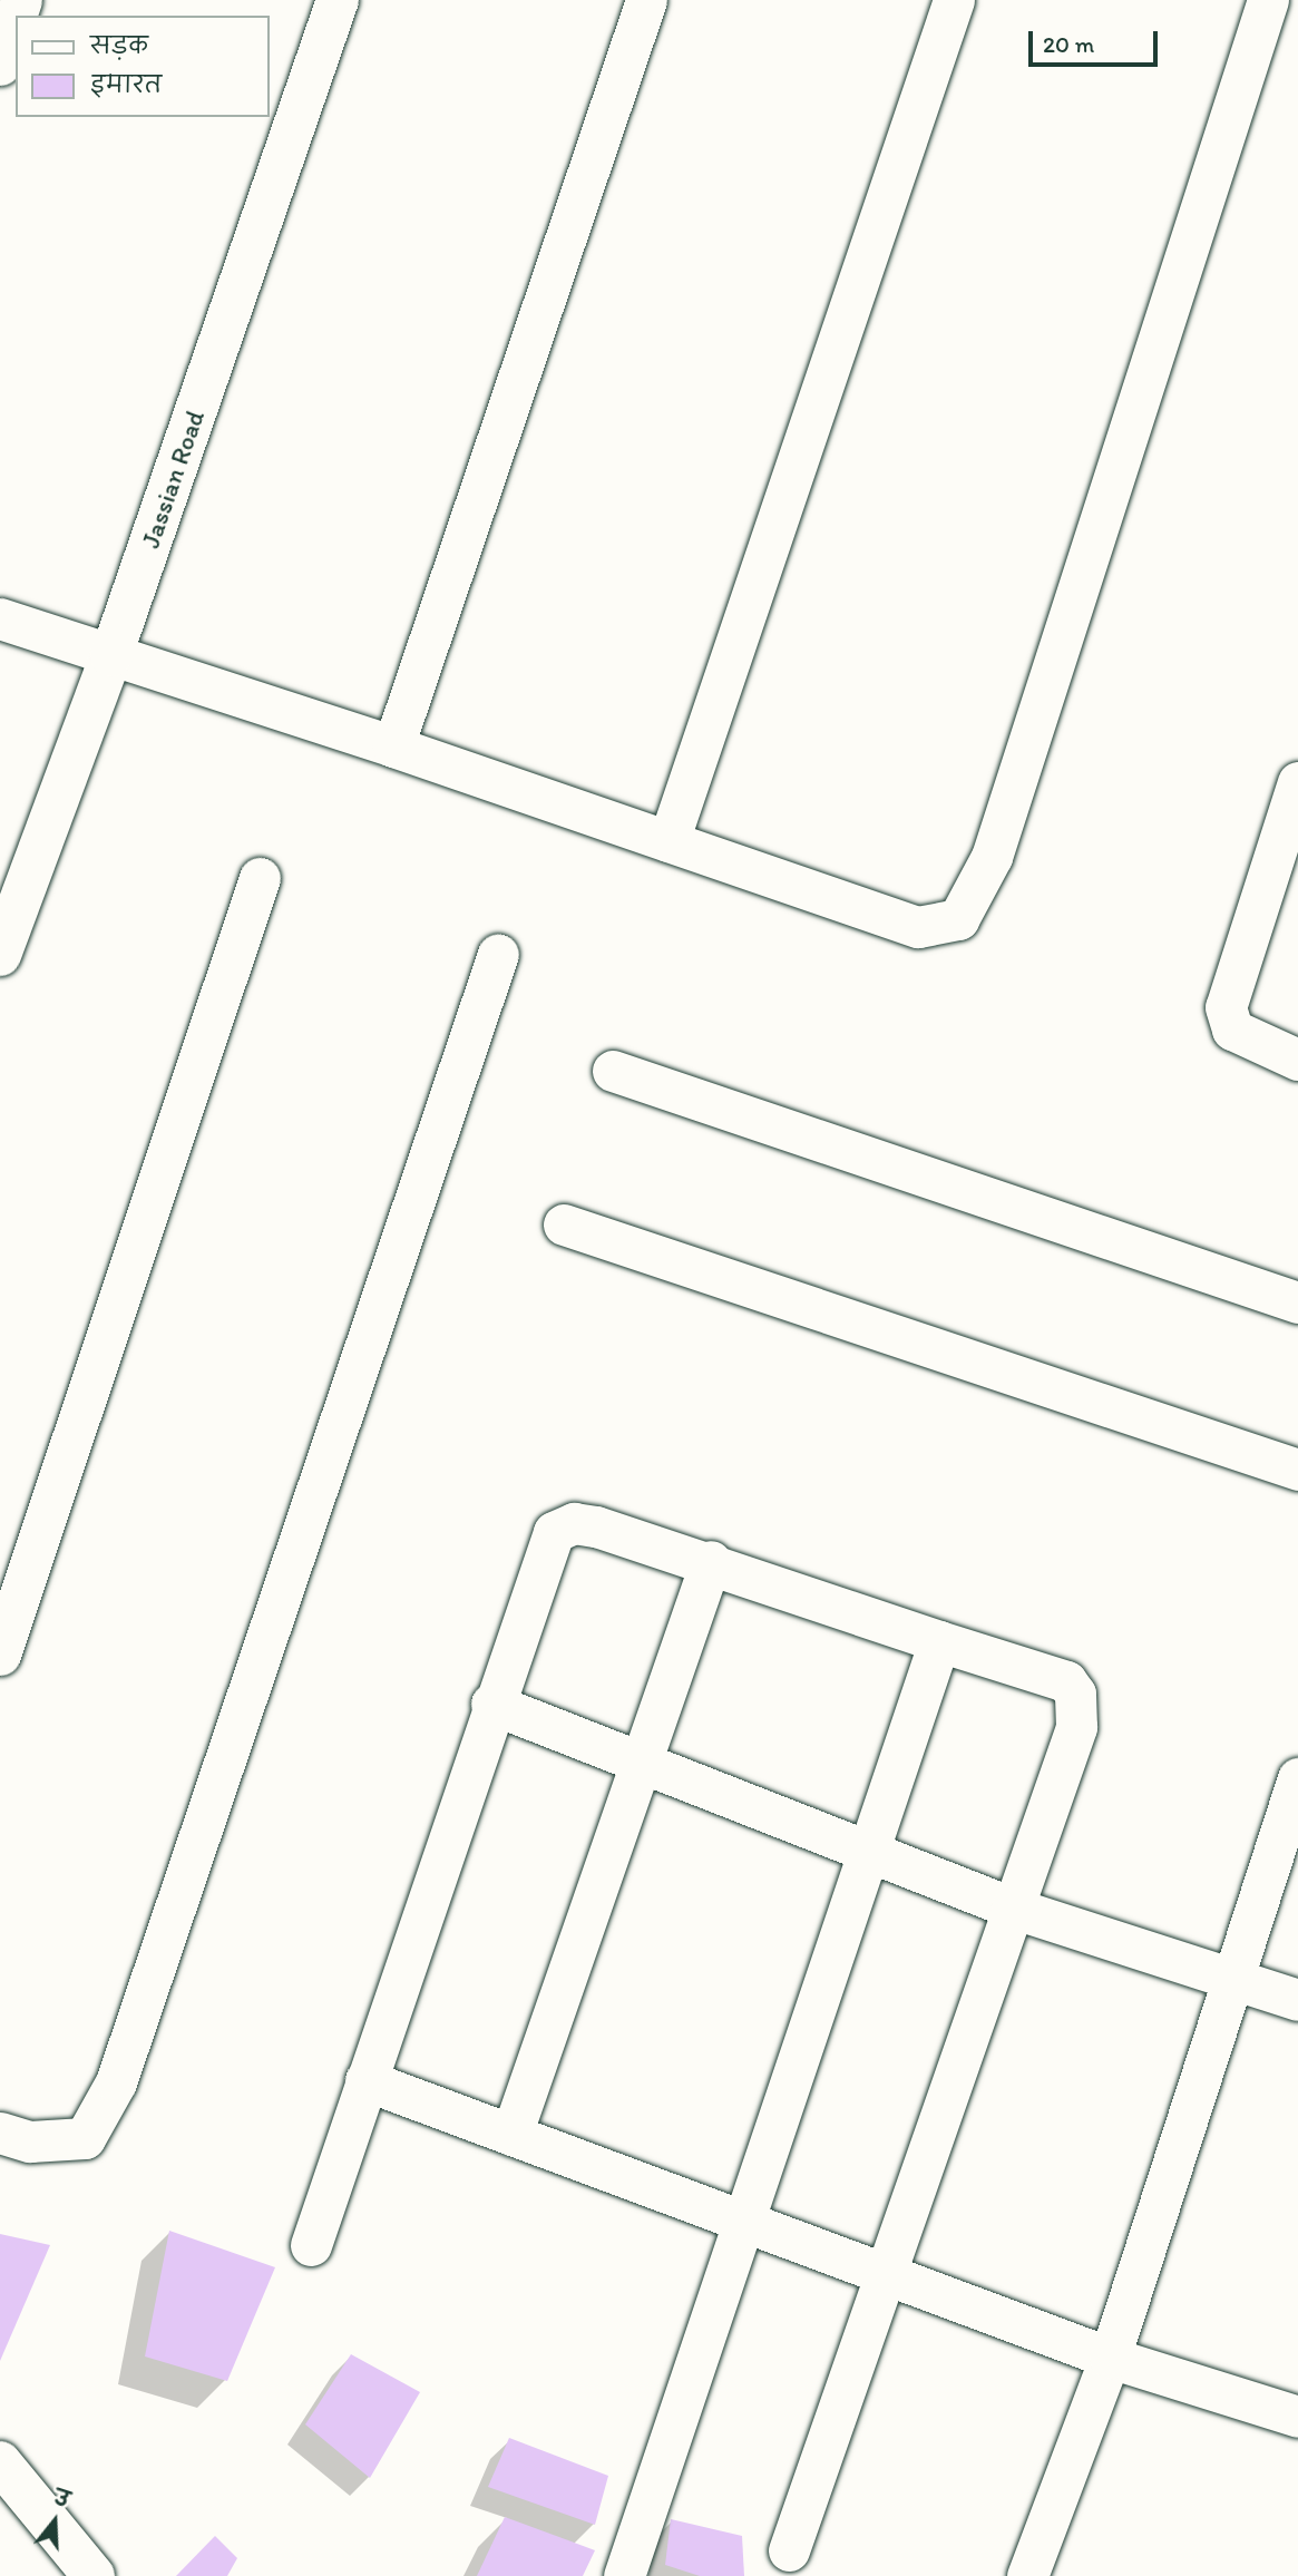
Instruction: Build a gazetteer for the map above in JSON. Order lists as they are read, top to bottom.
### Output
{
  "streets": {
    "street": ["Jassian Road"]
  },
  "legend": ["सड़क", "इमारत"],
  "scale_bar": "20 m",
  "north": "top"
}
